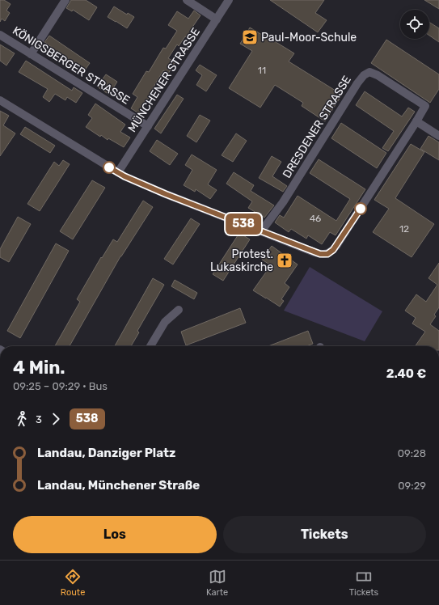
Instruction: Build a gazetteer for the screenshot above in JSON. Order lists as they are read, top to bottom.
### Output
{
  "streets": {
    "street": ["KÖNIGSBERGER STRASSE", "MÜNCHENER STRASSE", "DRESDENER STRASSE"]
  },
  "crossings": [
    ["KÖNIGSBERGER STRASSE", "MÜNCHENER STRASSE"],
    ["MÜNCHENER STRASSE", "DRESDENER STRASSE"]
  ],
  "places": {
    "school or university": ["Paul-Moor-Schule"],
    "church": ["Protest. Lukaskirche"]
  },
  "lines": ["bus line 538"],
  "house_numbers": ["11", "46", "12"],
  "page": {
    "on_map": "538",
    "heading": ["4 Min.", "09:25 – 09:29 · Bus", "2.40 €"],
    "legs": ["3", "538"],
    "list": [
      {
        "name": "Landau, Danziger Platz",
        "value": "09:28"
      },
      {
        "name": "Landau, Münchener Straße",
        "value": "09:29"
      }
    ],
    "buttons": ["Los", "Tickets"],
    "tabs": ["Route", "Karte", "Tickets"]
  }
}
